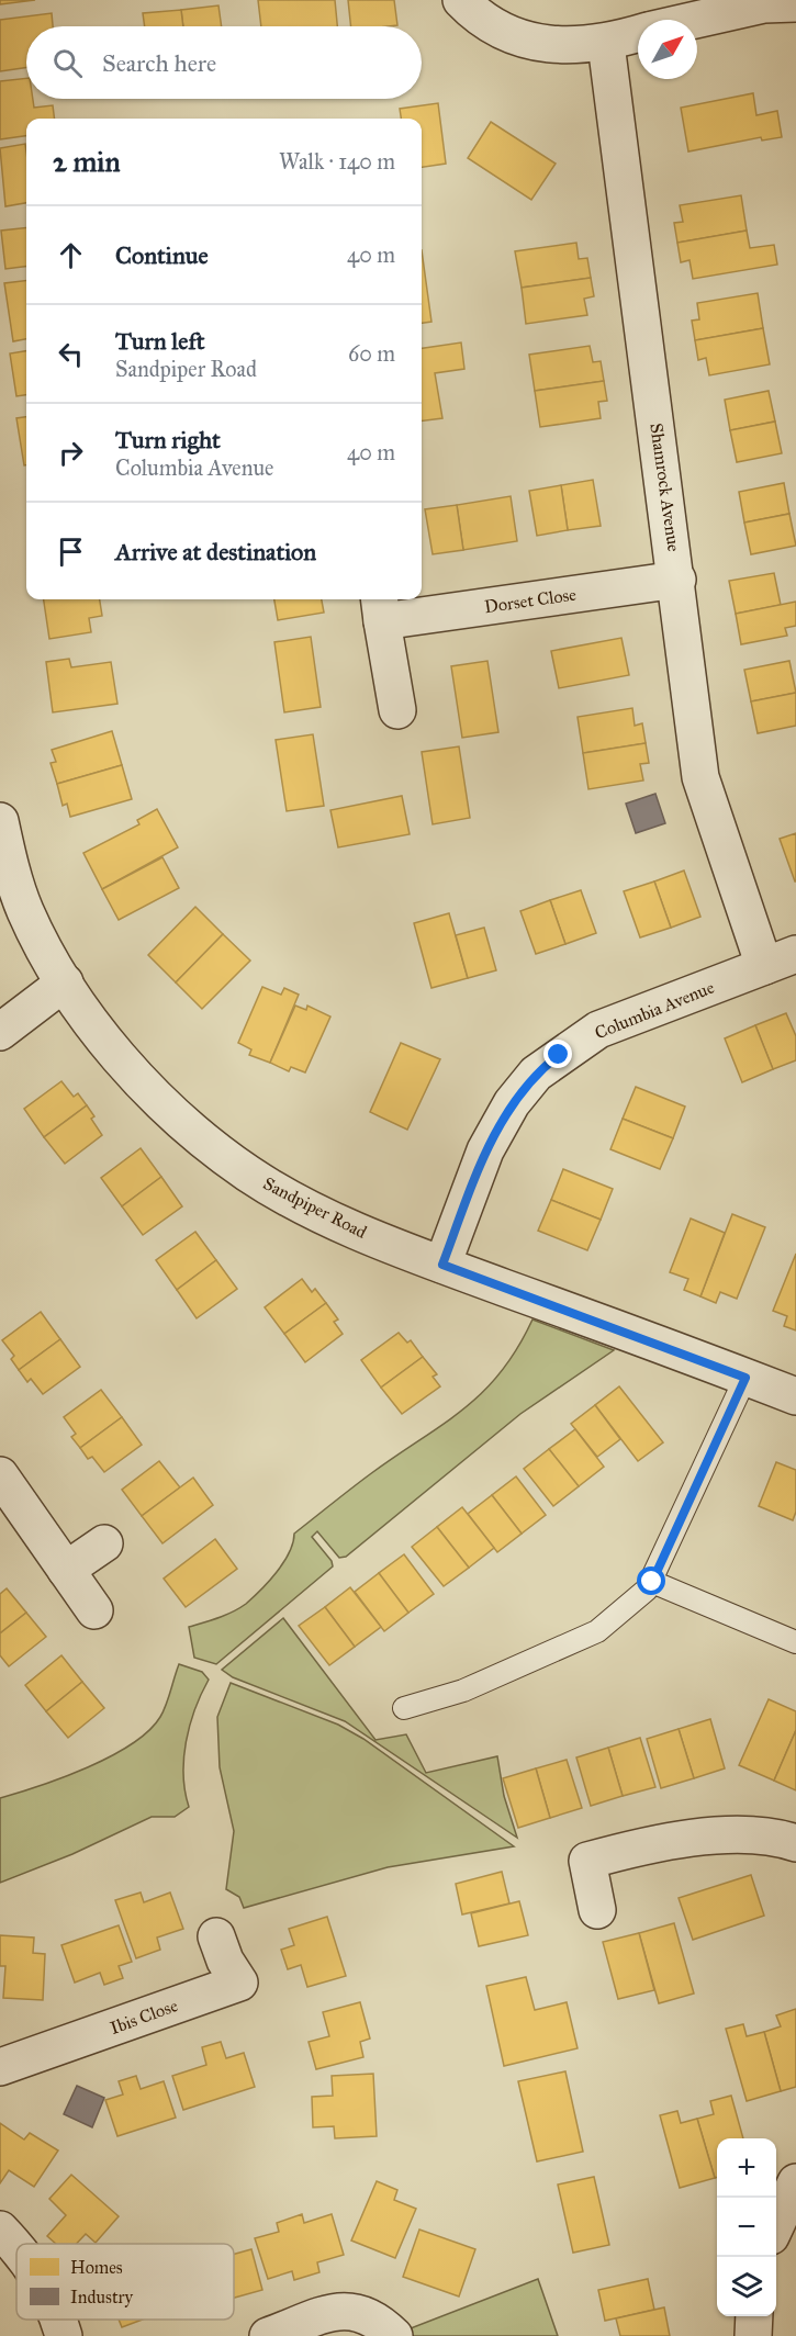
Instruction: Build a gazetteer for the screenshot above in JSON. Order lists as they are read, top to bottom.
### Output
{
  "streets": {
    "street": [
      "Shamrock Avenue",
      "Dorset Close",
      "Columbia Avenue",
      "Sandpiper Road",
      "Ibis Close"
    ]
  },
  "crossings": [
    ["Shamrock Avenue", "Dorset Close"],
    ["Shamrock Avenue", "Columbia Avenue"],
    ["Columbia Avenue", "Sandpiper Road"]
  ],
  "legend": ["Homes", "Industry"],
  "north": "top right",
  "page": {
    "search": "Search here",
    "heading": ["2 min", "Walk · 140 m"],
    "list": [
      ["Continue", "40 m"],
      ["Turn left", "Sandpiper Road", "60 m"],
      ["Turn right", "Columbia Avenue", "40 m"],
      "Arrive at destination"
    ],
    "map_buttons": ["+", "−"]
  }
}
